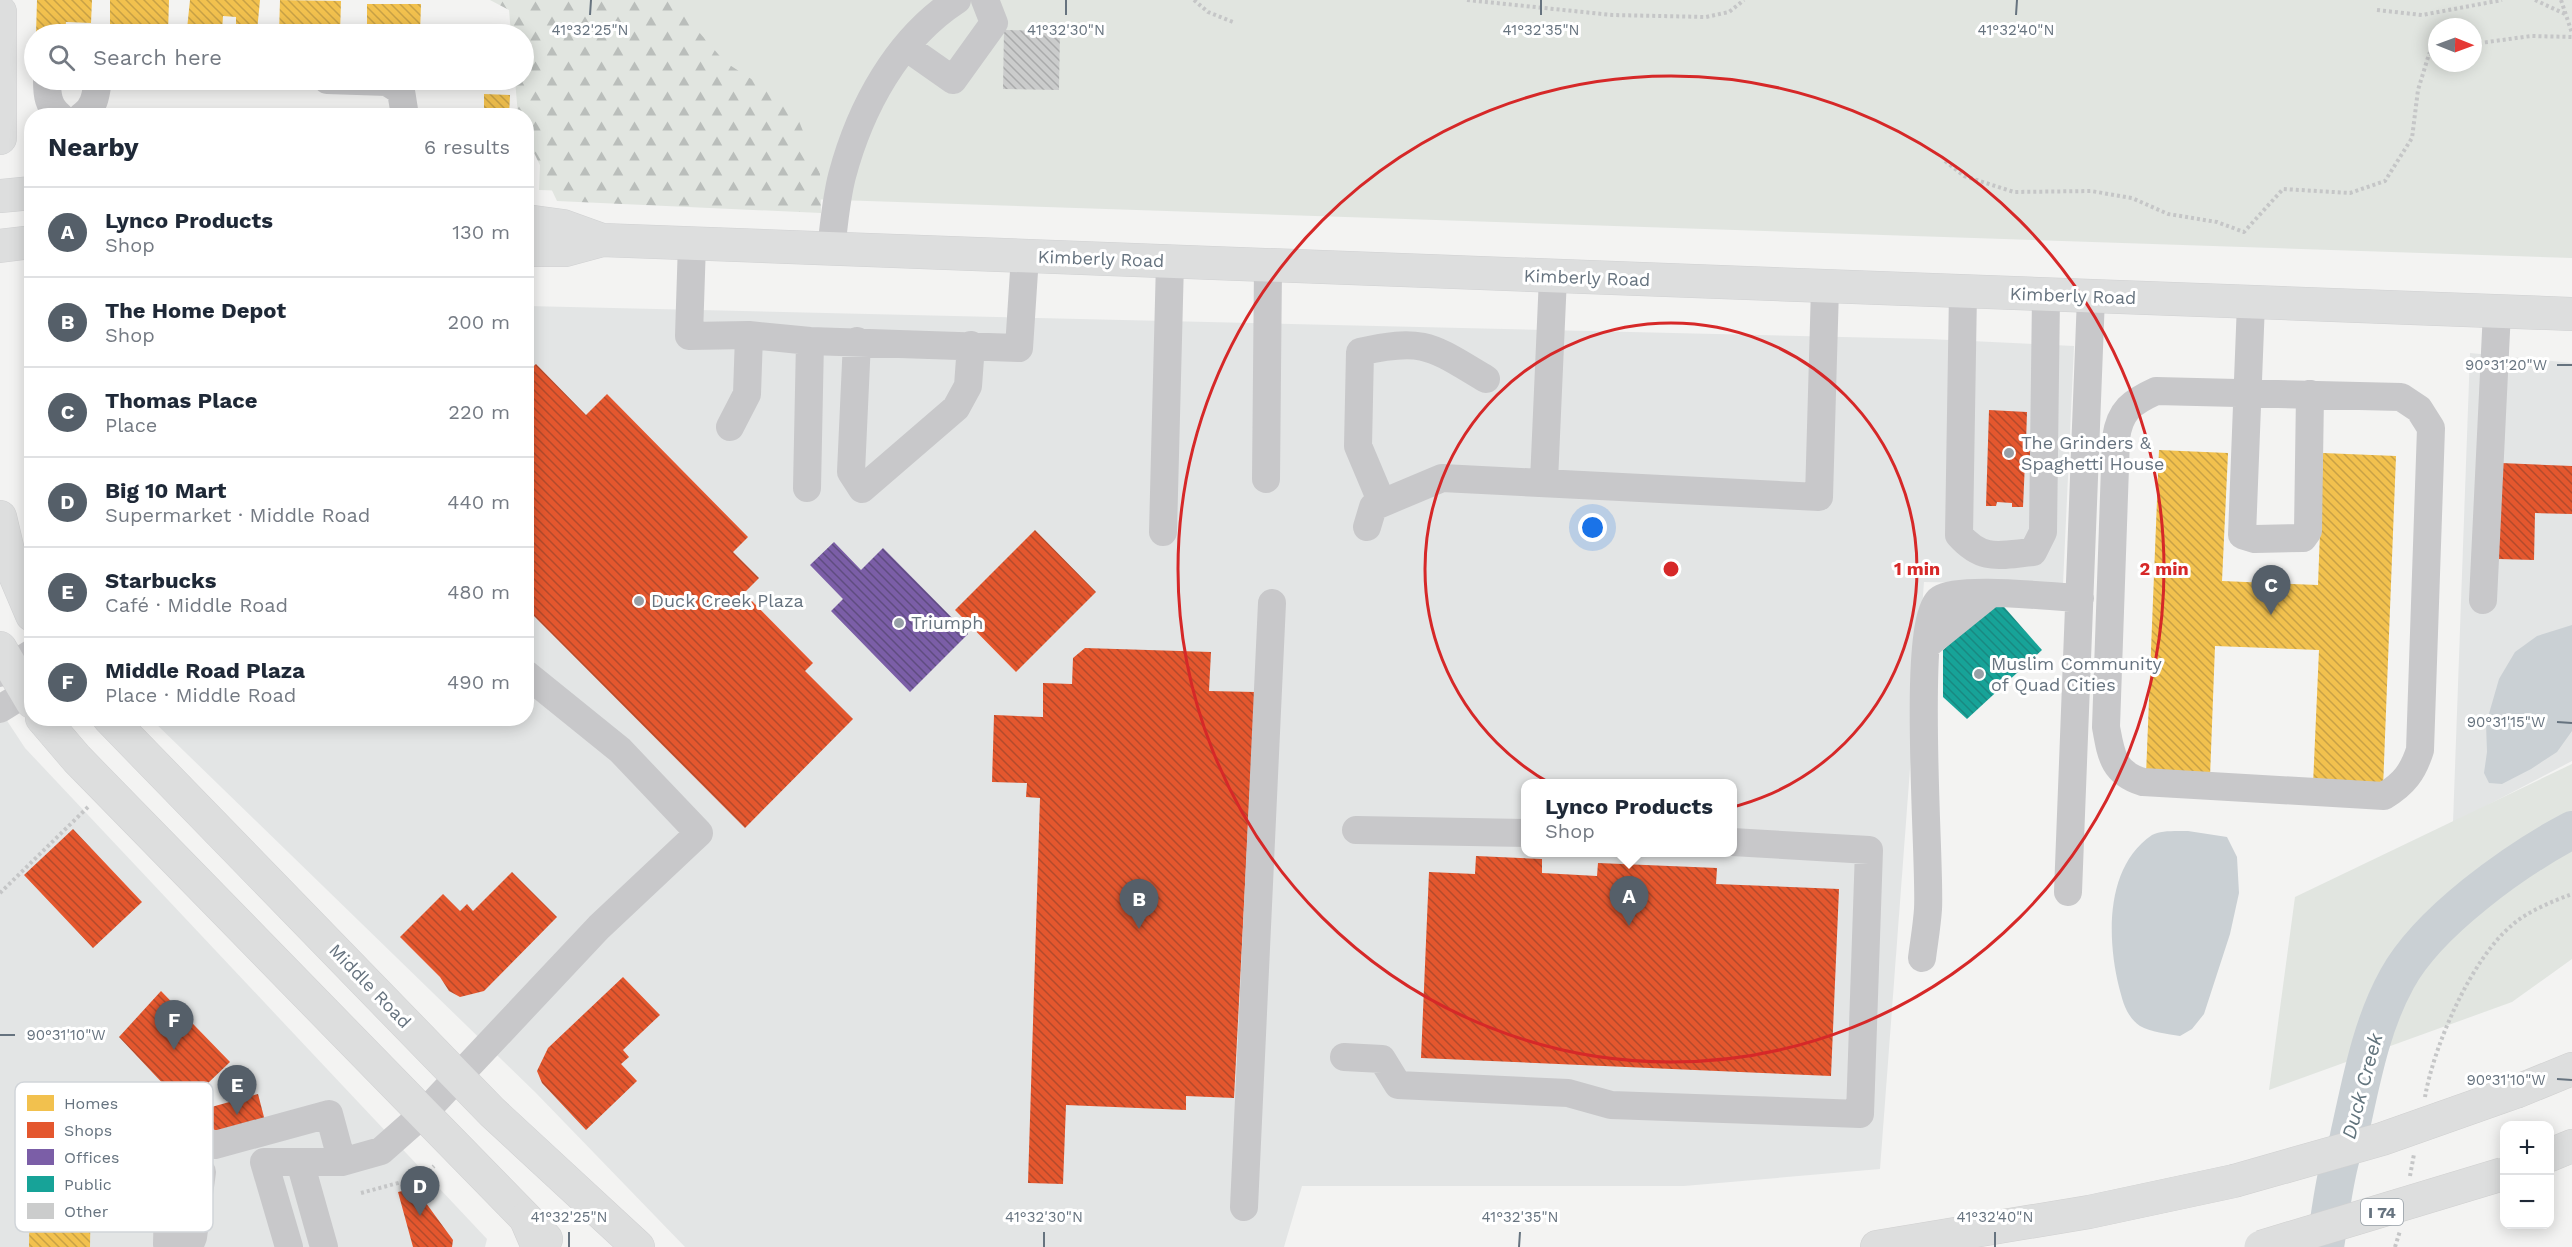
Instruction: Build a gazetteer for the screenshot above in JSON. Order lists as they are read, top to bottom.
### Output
{
  "streets": {
    "main road": ["Kimberly Road", "Middle Road", "I 74"]
  },
  "water": ["Duck Creek"],
  "places": [
    "The Grinders & Spaghetti House",
    "Duck Creek Plaza",
    "Triumph",
    "Muslim Community of Quad Cities"
  ],
  "legend": [
    "Homes",
    "Shops",
    "Offices",
    "Public",
    "Other"
  ],
  "north": "right",
  "page": {
    "search": "Search here",
    "heading": ["Nearby", "6 results"],
    "list": [
      {
        "mark": "A",
        "name": "Lynco Products",
        "note": "Shop",
        "value": "130 m"
      },
      {
        "mark": "B",
        "name": "The Home Depot",
        "note": "Shop",
        "value": "200 m"
      },
      {
        "mark": "C",
        "name": "Thomas Place",
        "note": "Place",
        "value": "220 m"
      },
      {
        "mark": "D",
        "name": "Big 10 Mart",
        "note": "Supermarket · Middle Road",
        "value": "440 m"
      },
      {
        "mark": "E",
        "name": "Starbucks",
        "note": "Café · Middle Road",
        "value": "480 m"
      },
      {
        "mark": "F",
        "name": "Middle Road Plaza",
        "note": "Place · Middle Road",
        "value": "490 m"
      }
    ],
    "pins": [
      "C",
      "A",
      "B",
      "F",
      "E",
      "D"
    ],
    "popup": ["Lynco Products", "Shop"],
    "map_buttons": ["+", "−"]
  },
  "coordinates": [
    "41°32'25\"N",
    "41°32'30\"N",
    "41°32'35\"N",
    "41°32'40\"N",
    "90°31'20\"W",
    "90°31'15\"W",
    "90°31'10\"W"
  ],
  "rings": ["1 min", "2 min"]
}
